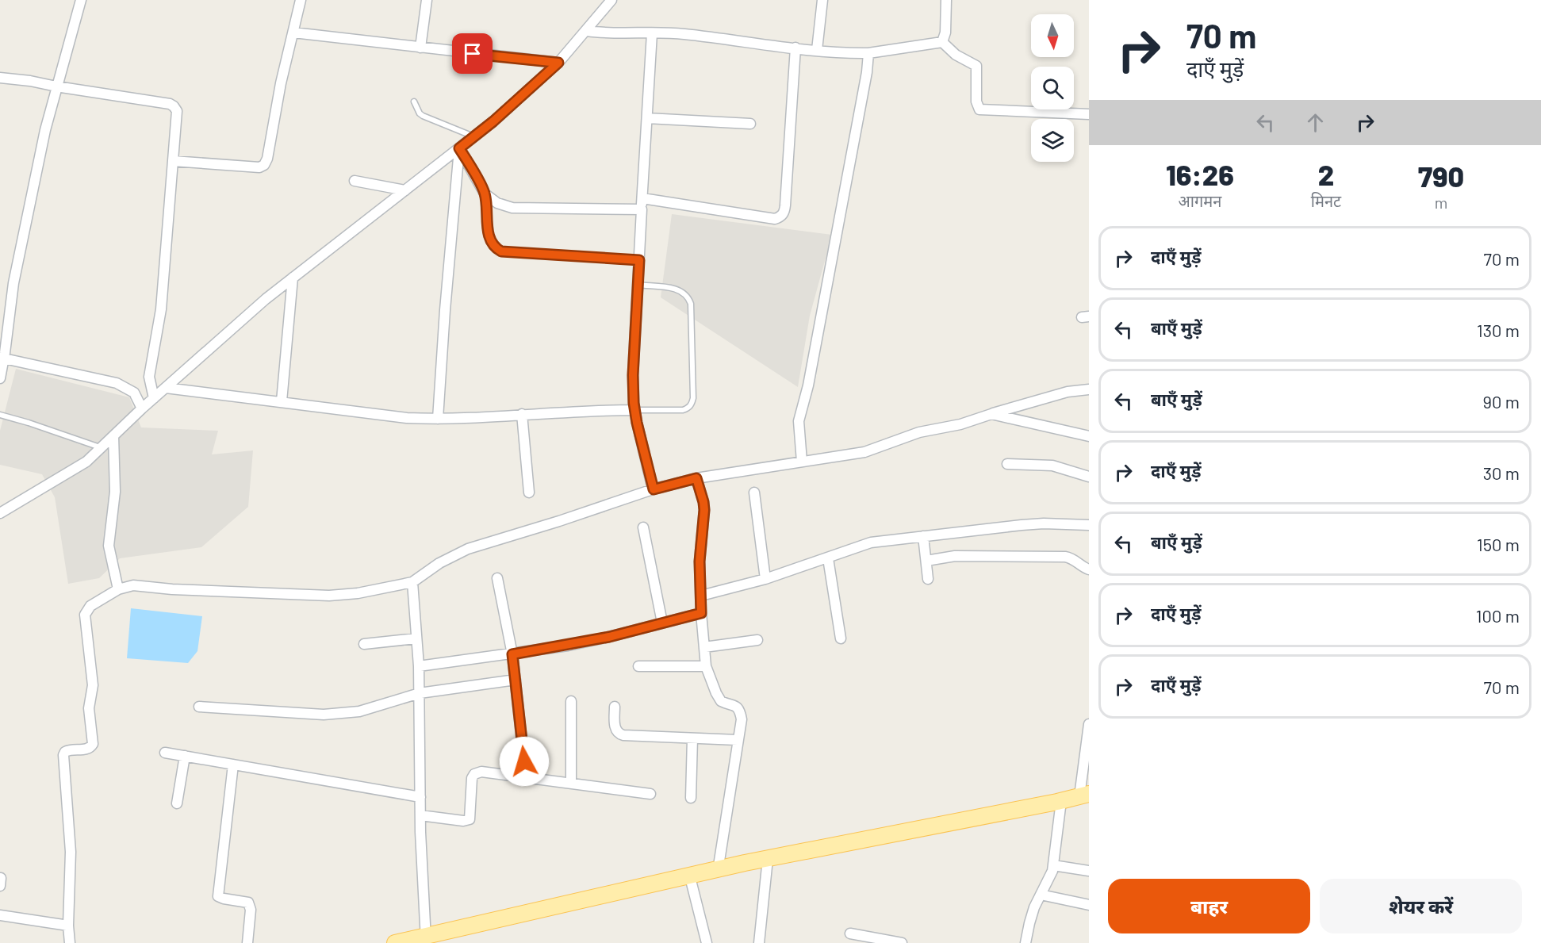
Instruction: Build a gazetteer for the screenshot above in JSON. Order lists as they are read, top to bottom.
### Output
{
  "north": "bottom",
  "page": {
    "turn": ["70 m", "दाएँ मुड़ें"],
    "eta": [
      "16:26",
      "आगमन",
      "2",
      "मिनट",
      "790",
      "m"
    ],
    "list": [
      {
        "name": "दाएँ मुड़ें",
        "value": "70 m"
      },
      {
        "name": "बाएँ मुड़ें",
        "value": "130 m"
      },
      {
        "name": "बाएँ मुड़ें",
        "value": "90 m"
      },
      {
        "name": "दाएँ मुड़ें",
        "value": "30 m"
      },
      {
        "name": "बाएँ मुड़ें",
        "value": "150 m"
      },
      {
        "name": "दाएँ मुड़ें",
        "value": "100 m"
      },
      {
        "name": "दाएँ मुड़ें",
        "value": "70 m"
      }
    ],
    "buttons": ["बाहर", "शेयर करें"]
  }
}
